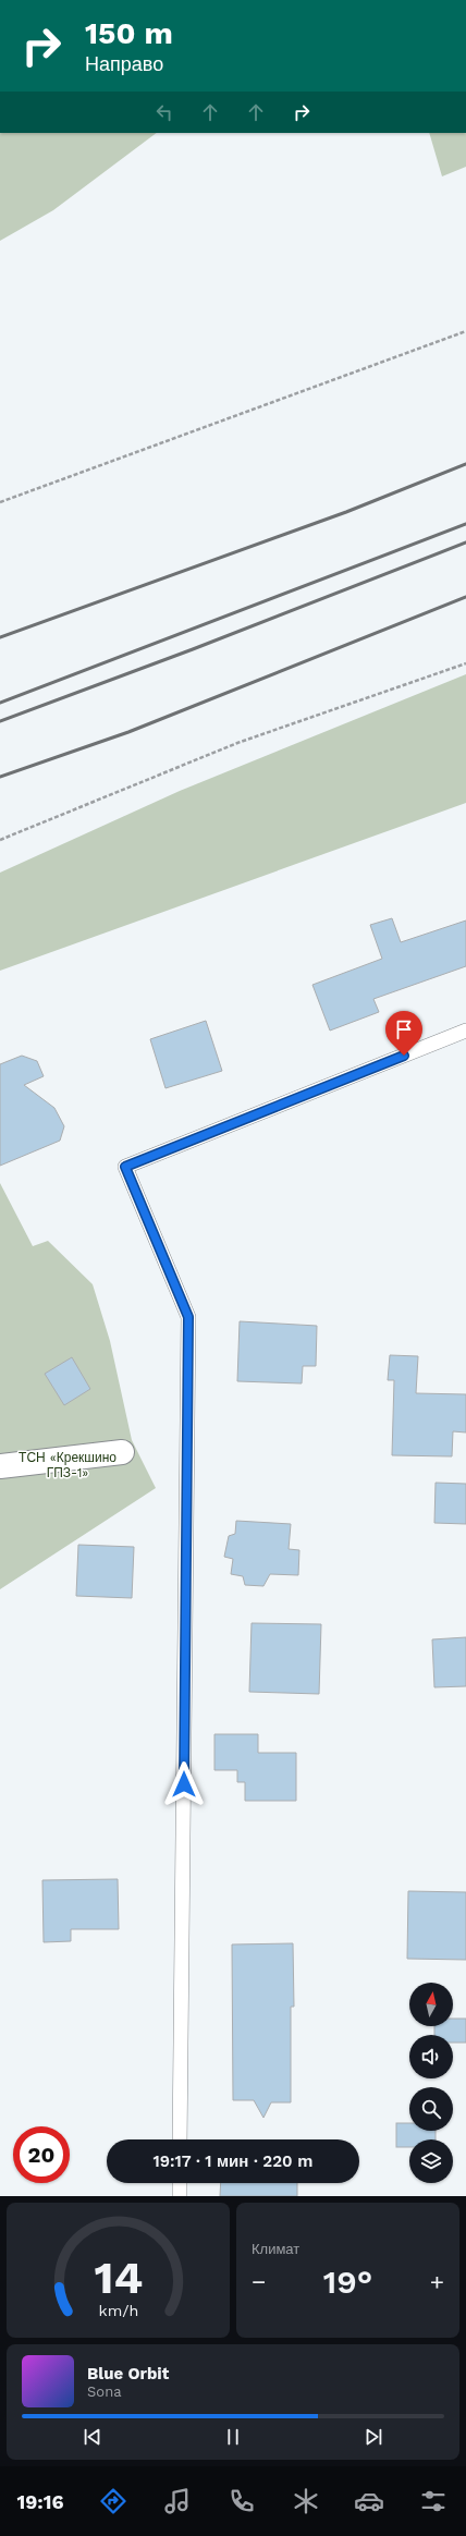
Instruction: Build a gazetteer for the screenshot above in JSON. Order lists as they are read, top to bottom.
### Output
{
  "parks": ["ТСН «Крекшино ГПЗ-1»"],
  "north": "top",
  "page": {
    "turn": ["150 m", "Направо"],
    "limit": "20",
    "trip": "19:17 · 1 мин · 220 m",
    "tile": "Климат",
    "heat": ["−", "19°", "+"],
    "song": ["Blue Orbit", "Sona"],
    "tabs": "19:16",
    "gauge": ["14", "km/h"]
  }
}
